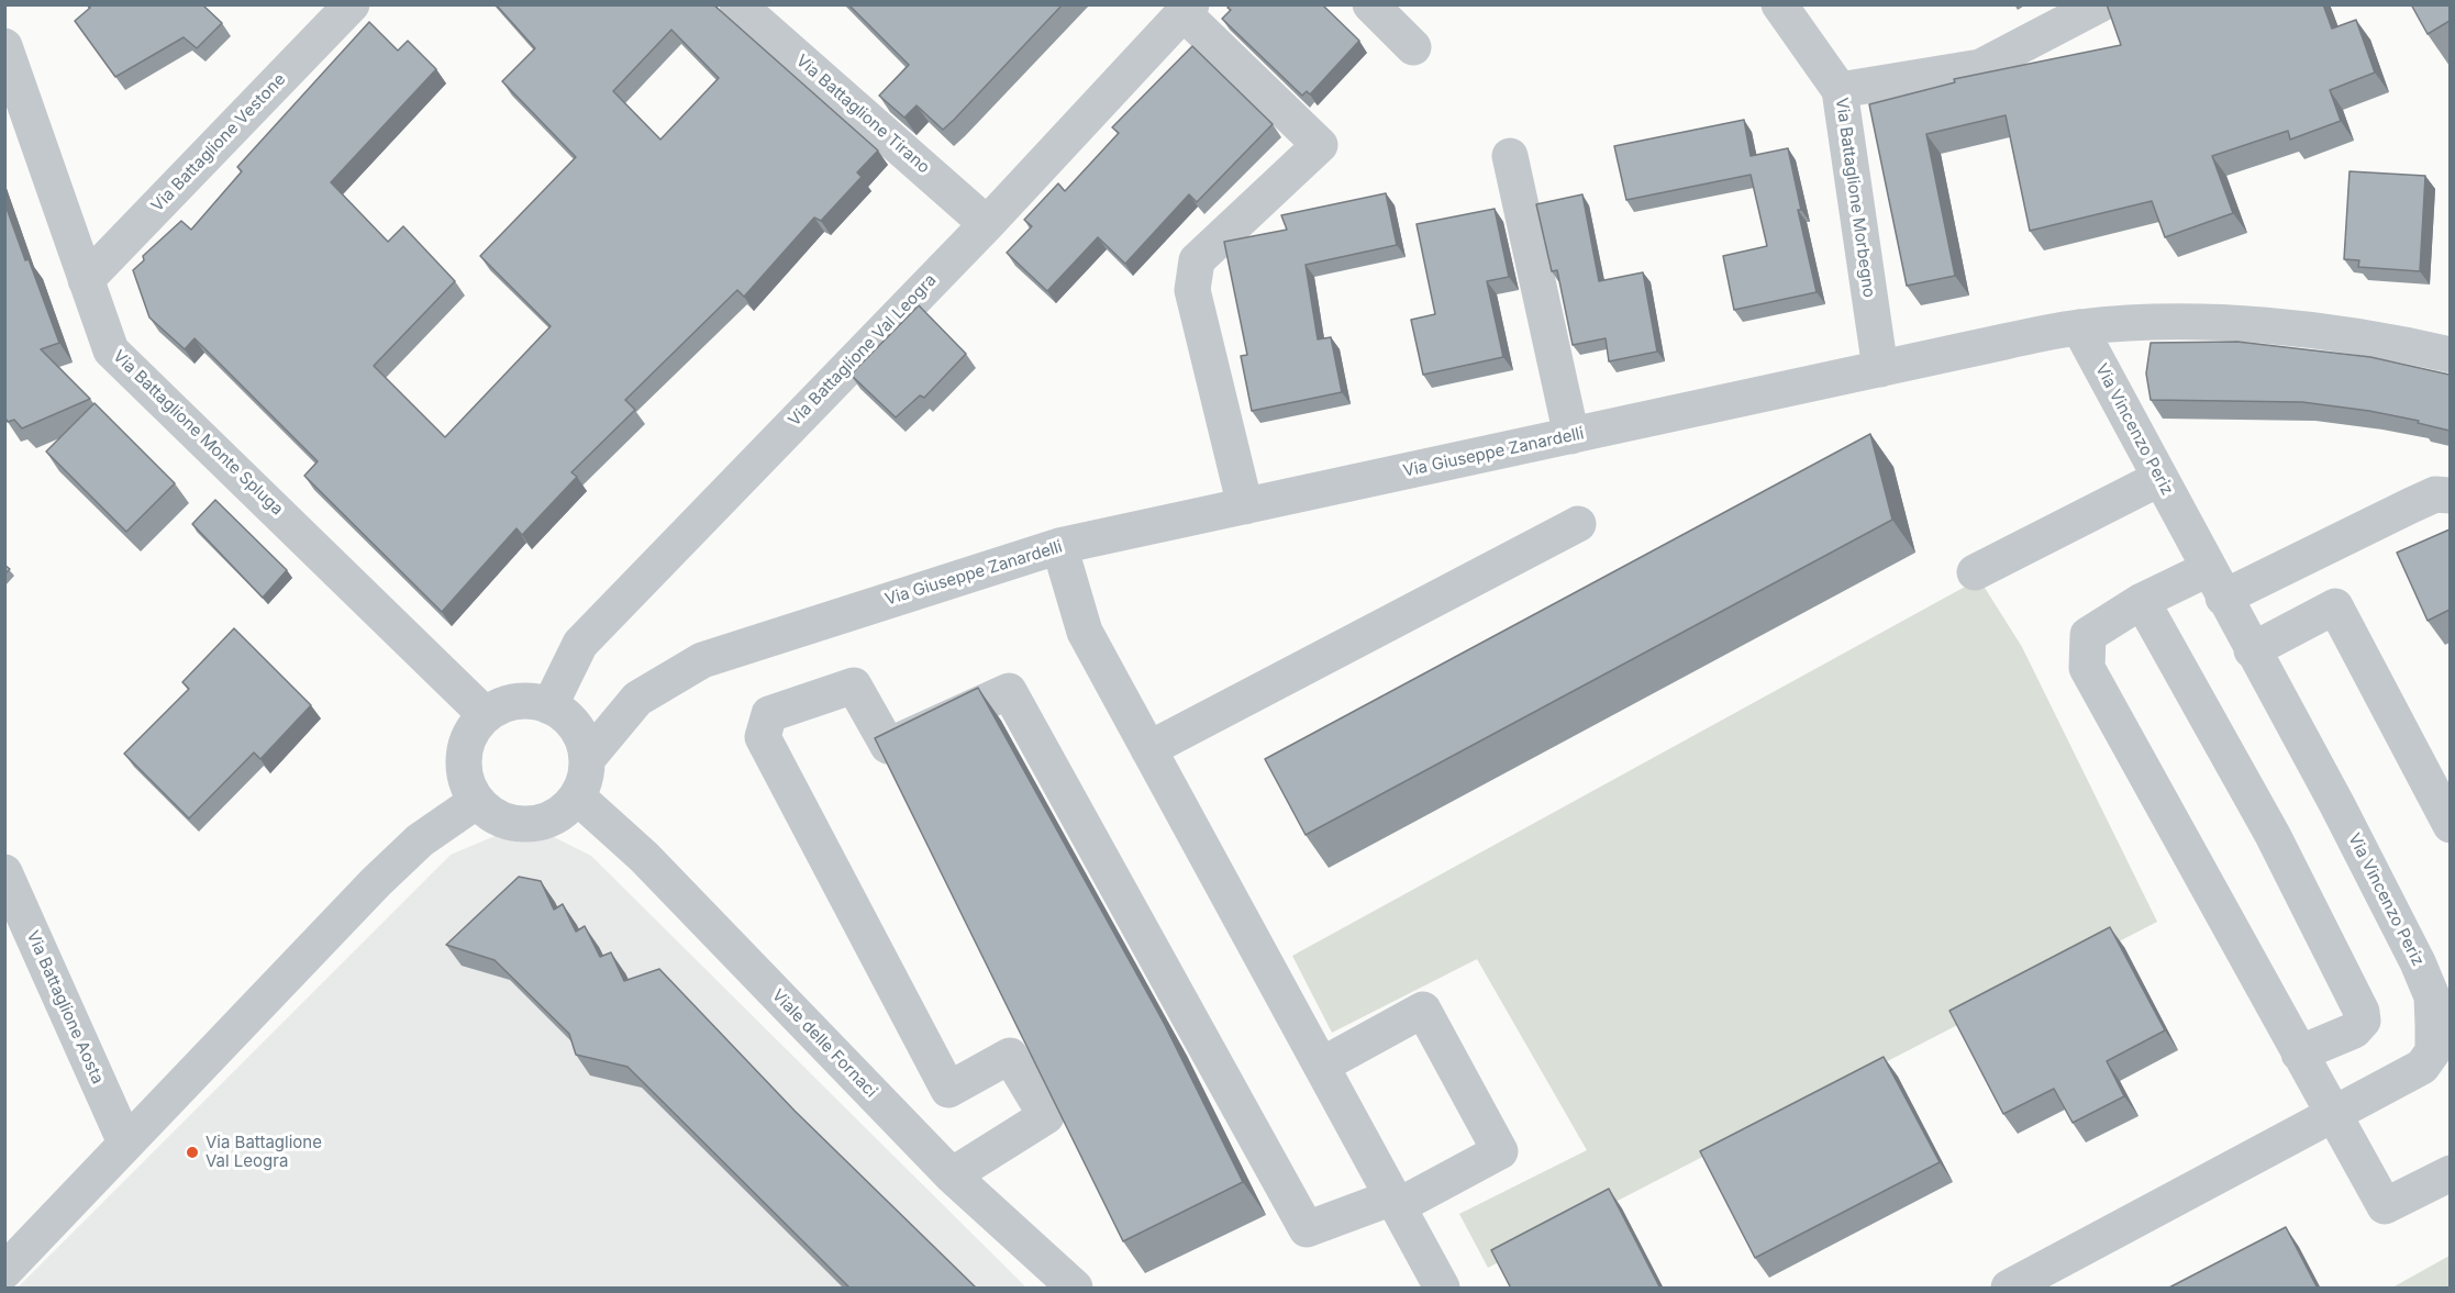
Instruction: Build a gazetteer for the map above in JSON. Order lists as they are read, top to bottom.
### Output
{
  "streets": {
    "street": [
      "Via Battaglione Tirano",
      "Via Battaglione Vestone",
      "Via Battaglione Morbegno",
      "Via Battaglione Val Leogra",
      "Via Vincenzo Periz",
      "Via Battaglione Monte Spluga",
      "Via Giuseppe Zanardelli",
      "Via Battaglione Aosta",
      "Viale delle Fornaci"
    ]
  },
  "crossings": [
    ["Via Battaglione Tirano", "Via Battaglione Val Leogra"],
    ["Via Battaglione Vestone", "Via Battaglione Monte Spluga"],
    ["Via Battaglione Morbegno", "Via Giuseppe Zanardelli"],
    ["Via Battaglione Val Leogra", "Via Battaglione Monte Spluga"],
    ["Via Battaglione Val Leogra", "Via Giuseppe Zanardelli"],
    ["Via Battaglione Val Leogra", "Viale delle Fornaci"],
    ["Via Vincenzo Periz", "Via Giuseppe Zanardelli"],
    ["Via Battaglione Monte Spluga", "Via Giuseppe Zanardelli"],
    ["Via Battaglione Monte Spluga", "Viale delle Fornaci"],
    ["Via Giuseppe Zanardelli", "Viale delle Fornaci"]
  ],
  "places": ["Via Battaglione Val Leogra"]
}
